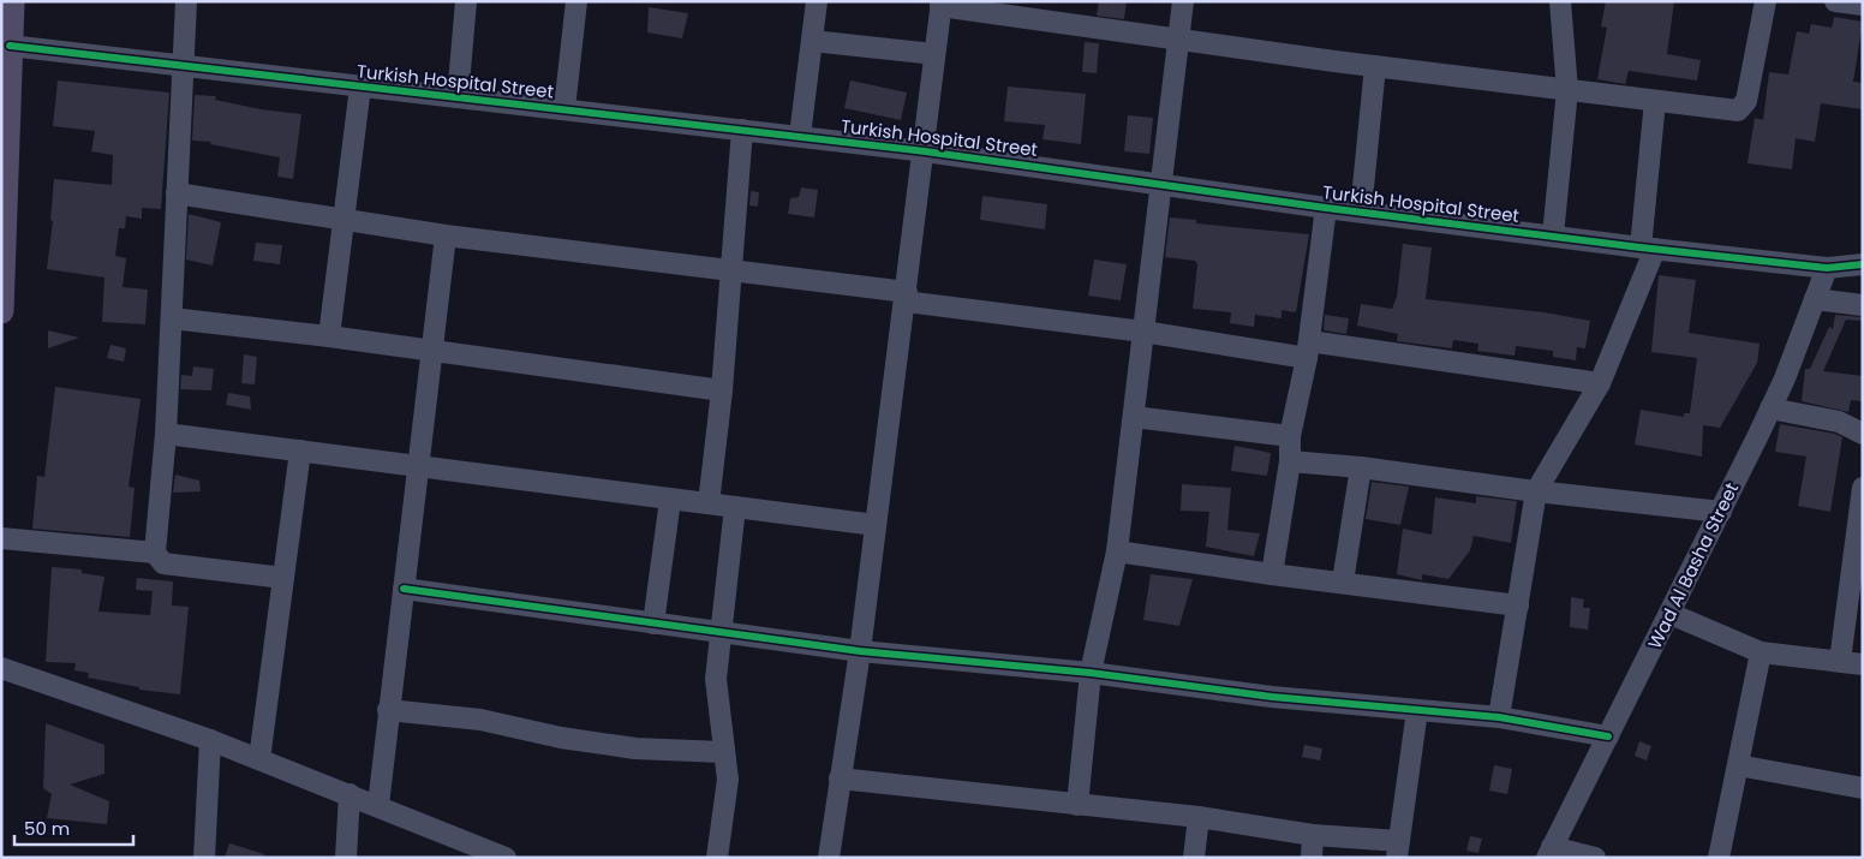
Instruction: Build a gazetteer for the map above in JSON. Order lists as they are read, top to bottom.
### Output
{
  "streets": {
    "street": ["Turkish Hospital Street", "Wad Al Basha Street"]
  },
  "crossings": [
    ["Turkish Hospital Street", "Wad Al Basha Street"]
  ],
  "scale_bar": "50 m"
}
